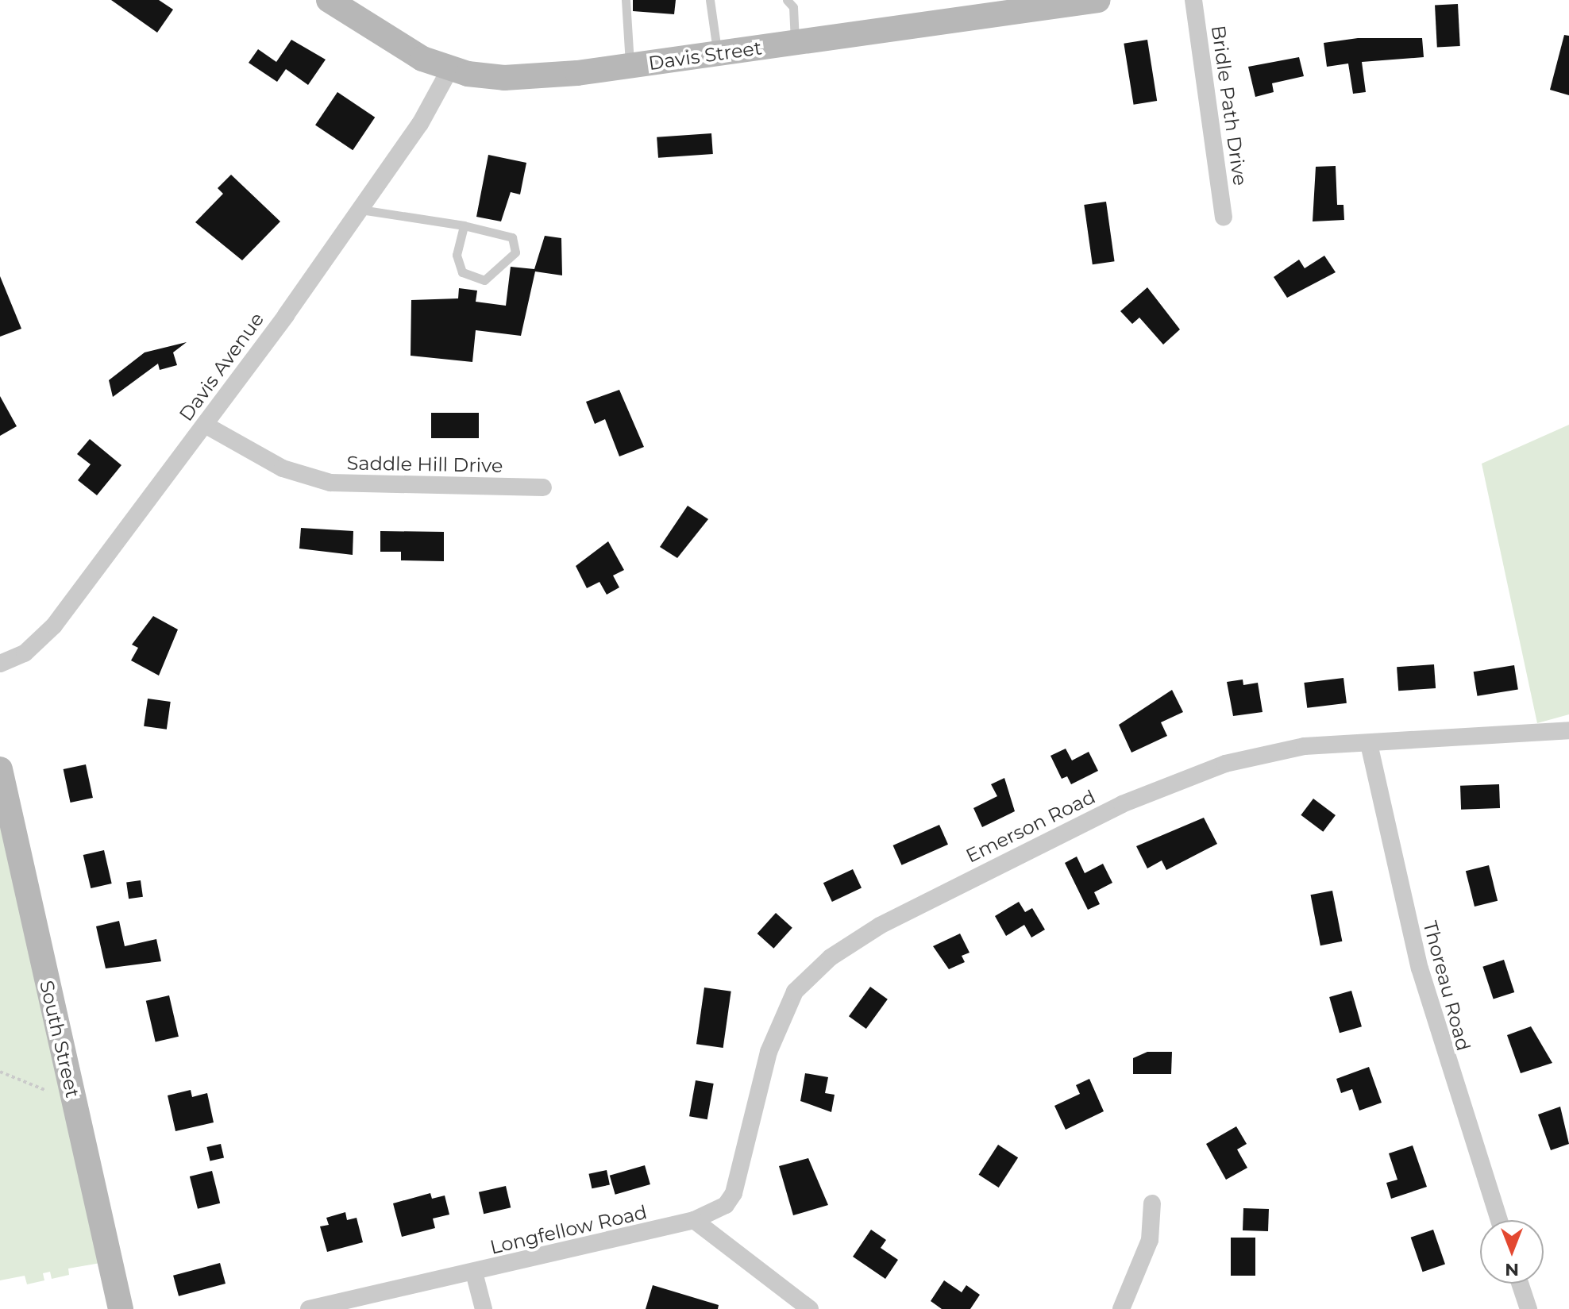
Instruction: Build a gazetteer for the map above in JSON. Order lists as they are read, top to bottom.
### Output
{
  "streets": {
    "street": [
      "Davis Street",
      "Bridle Path Drive",
      "Davis Avenue",
      "Saddle Hill Drive",
      "Emerson Road",
      "Thoreau Road",
      "South Street",
      "Longfellow Road"
    ]
  },
  "crossings": [
    ["Davis Street", "Davis Avenue"],
    ["Davis Avenue", "Saddle Hill Drive"],
    ["Emerson Road", "Thoreau Road"],
    ["Emerson Road", "Longfellow Road"]
  ],
  "north": "bottom"
}
